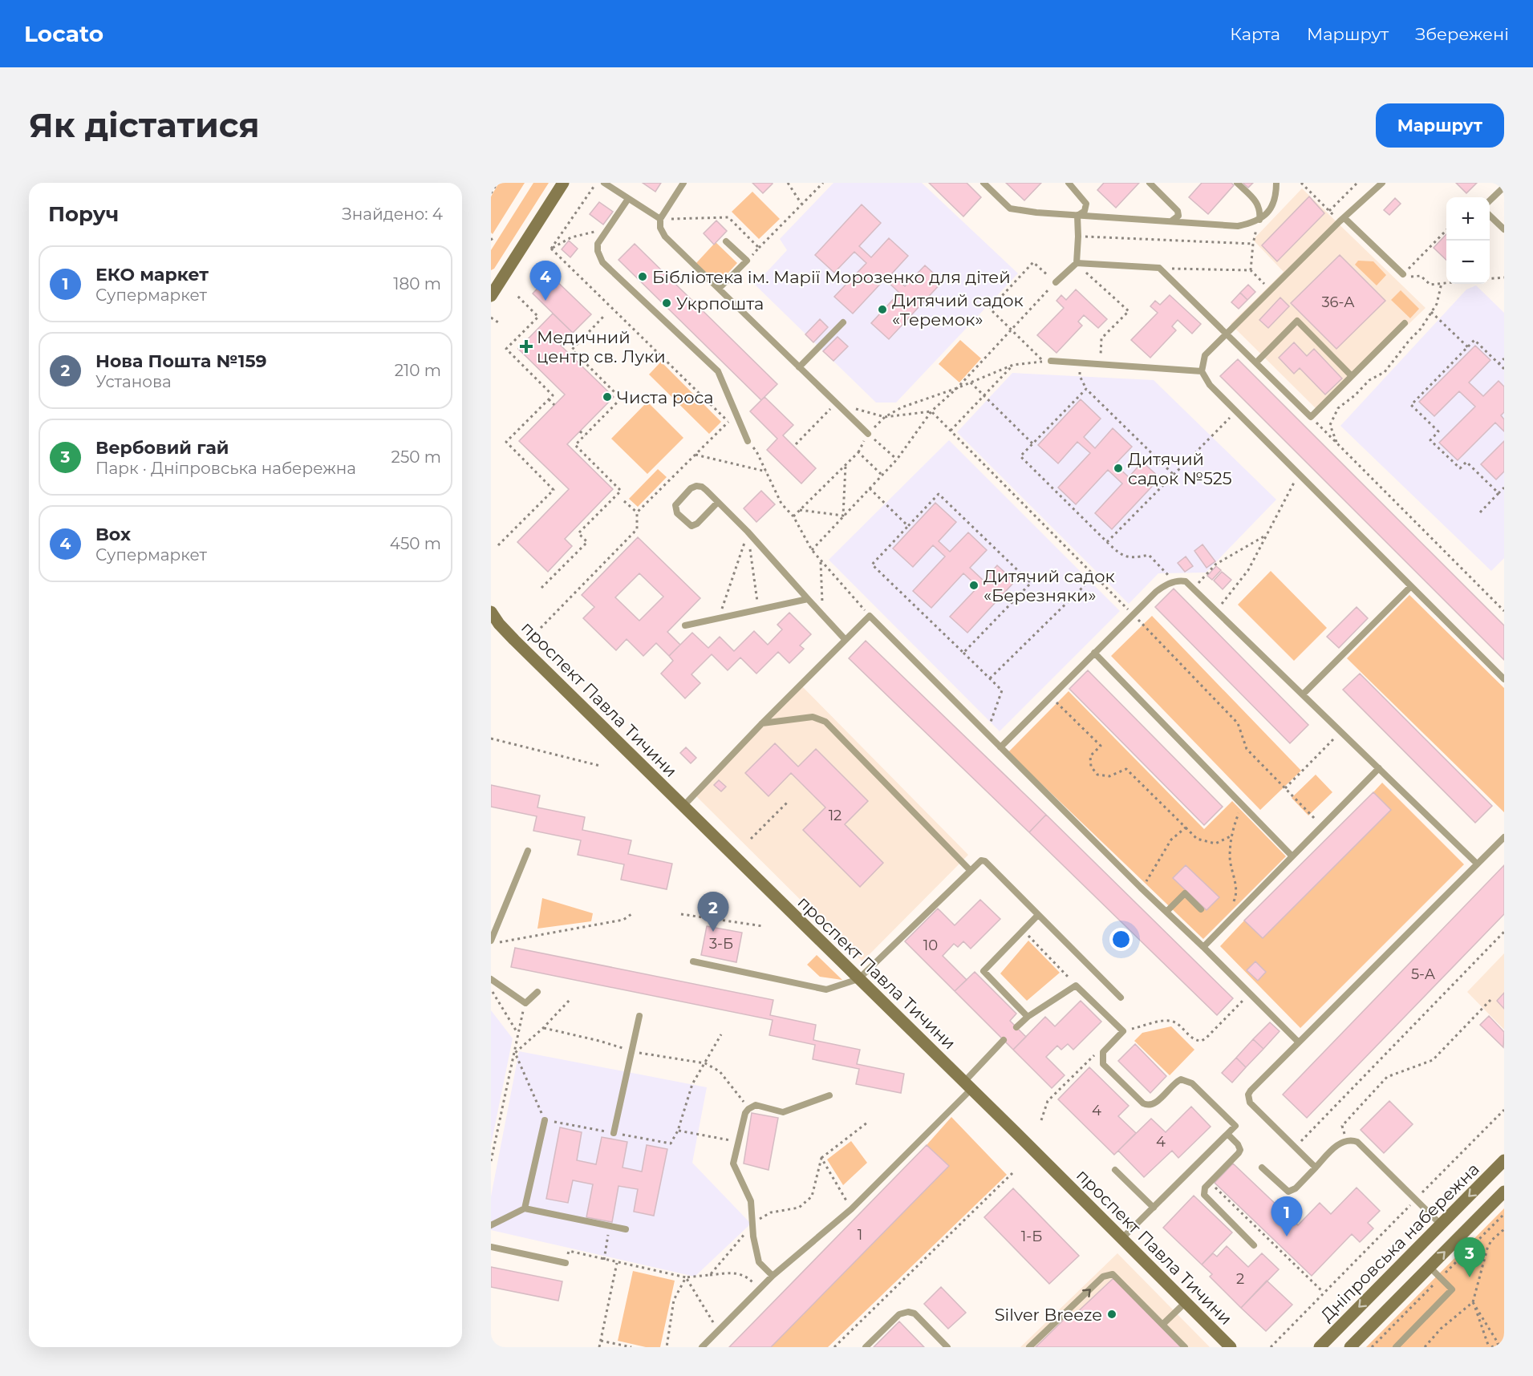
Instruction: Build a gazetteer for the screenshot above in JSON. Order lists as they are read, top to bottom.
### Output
{
  "streets": {
    "street": ["проспект Павла Тичини", "Дніпровська набережна"]
  },
  "places": {
    "other": [
      "Бібліотека ім. Марії Морозенко для дітей",
      "Укрпошта",
      "Дитячий садок «Теремок»",
      "Чиста роса",
      "Дитячий садок №525",
      "Дитячий садок «Березняки»",
      "Silver Breeze"
    ],
    "health": ["Медичний центр св. Луки"]
  },
  "house_numbers": [
    "36-А",
    "12",
    "3-Б",
    "10",
    "5-А",
    "4",
    "4",
    "1",
    "1-Б",
    "2"
  ],
  "page": {
    "header": "Locato",
    "nav": ["Карта", "Маршрут", "Збережені"],
    "buttons": "Маршрут",
    "title": "Як дістатися",
    "heading": ["Поруч", "Знайдено: 4"],
    "map_buttons": ["+", "−"],
    "list": [
      {
        "mark": "1",
        "name": "ЕКО маркет",
        "note": "Супермаркет",
        "value": "180 m"
      },
      {
        "mark": "2",
        "name": "Нова Пошта №159",
        "note": "Установа",
        "value": "210 m"
      },
      {
        "mark": "3",
        "name": "Вербовий гай",
        "note": "Парк · Дніпровська набережна",
        "value": "250 m"
      },
      {
        "mark": "4",
        "name": "Box",
        "note": "Супермаркет",
        "value": "450 m"
      }
    ],
    "pins": [
      "4",
      "2",
      "1",
      "3"
    ]
  }
}
